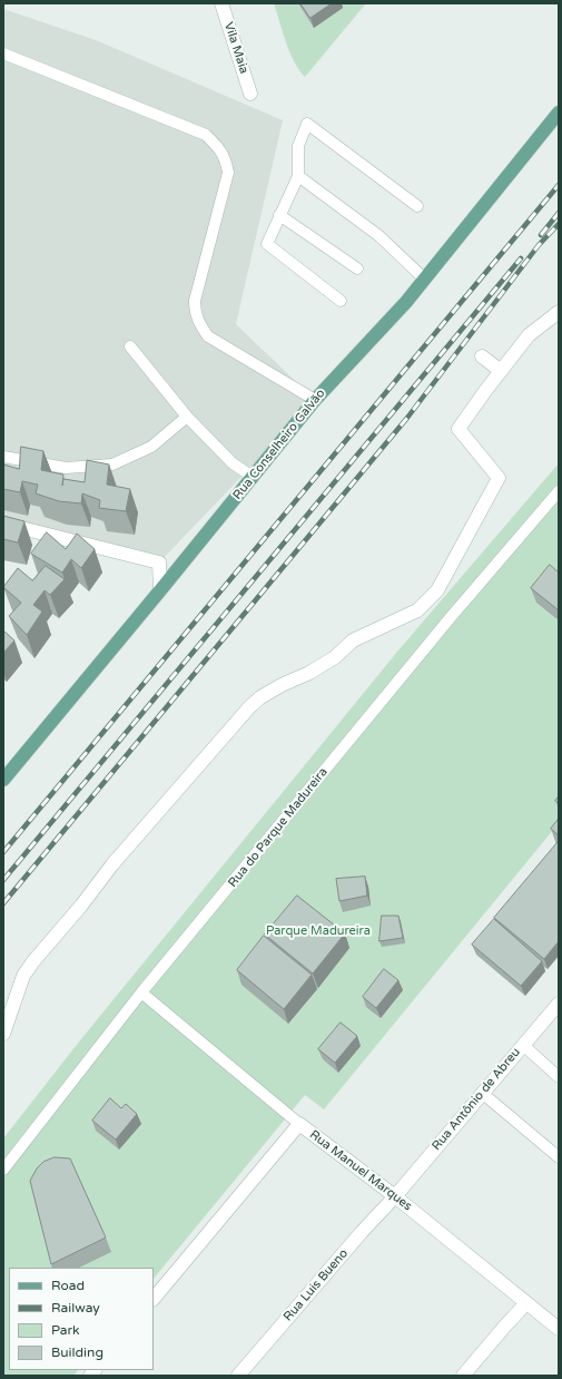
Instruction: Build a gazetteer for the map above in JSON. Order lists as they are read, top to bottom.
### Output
{
  "streets": {
    "main road": ["Rua Conselheiro Galvão"],
    "street": [
      "Vila Maia",
      "Rua Antônio de Abreu",
      "Rua Manuel Marques",
      "Rua Luis Bueno"
    ],
    "lane": ["Rua do Parque Madureira"]
  },
  "crossings": [
    ["Rua Antônio de Abreu", "Rua Manuel Marques"],
    ["Rua Antônio de Abreu", "Rua Luis Bueno"],
    ["Rua Manuel Marques", "Rua Luis Bueno"]
  ],
  "parks": ["Parque Madureira"],
  "legend": [
    "Road",
    "Railway",
    "Park",
    "Building"
  ]
}
